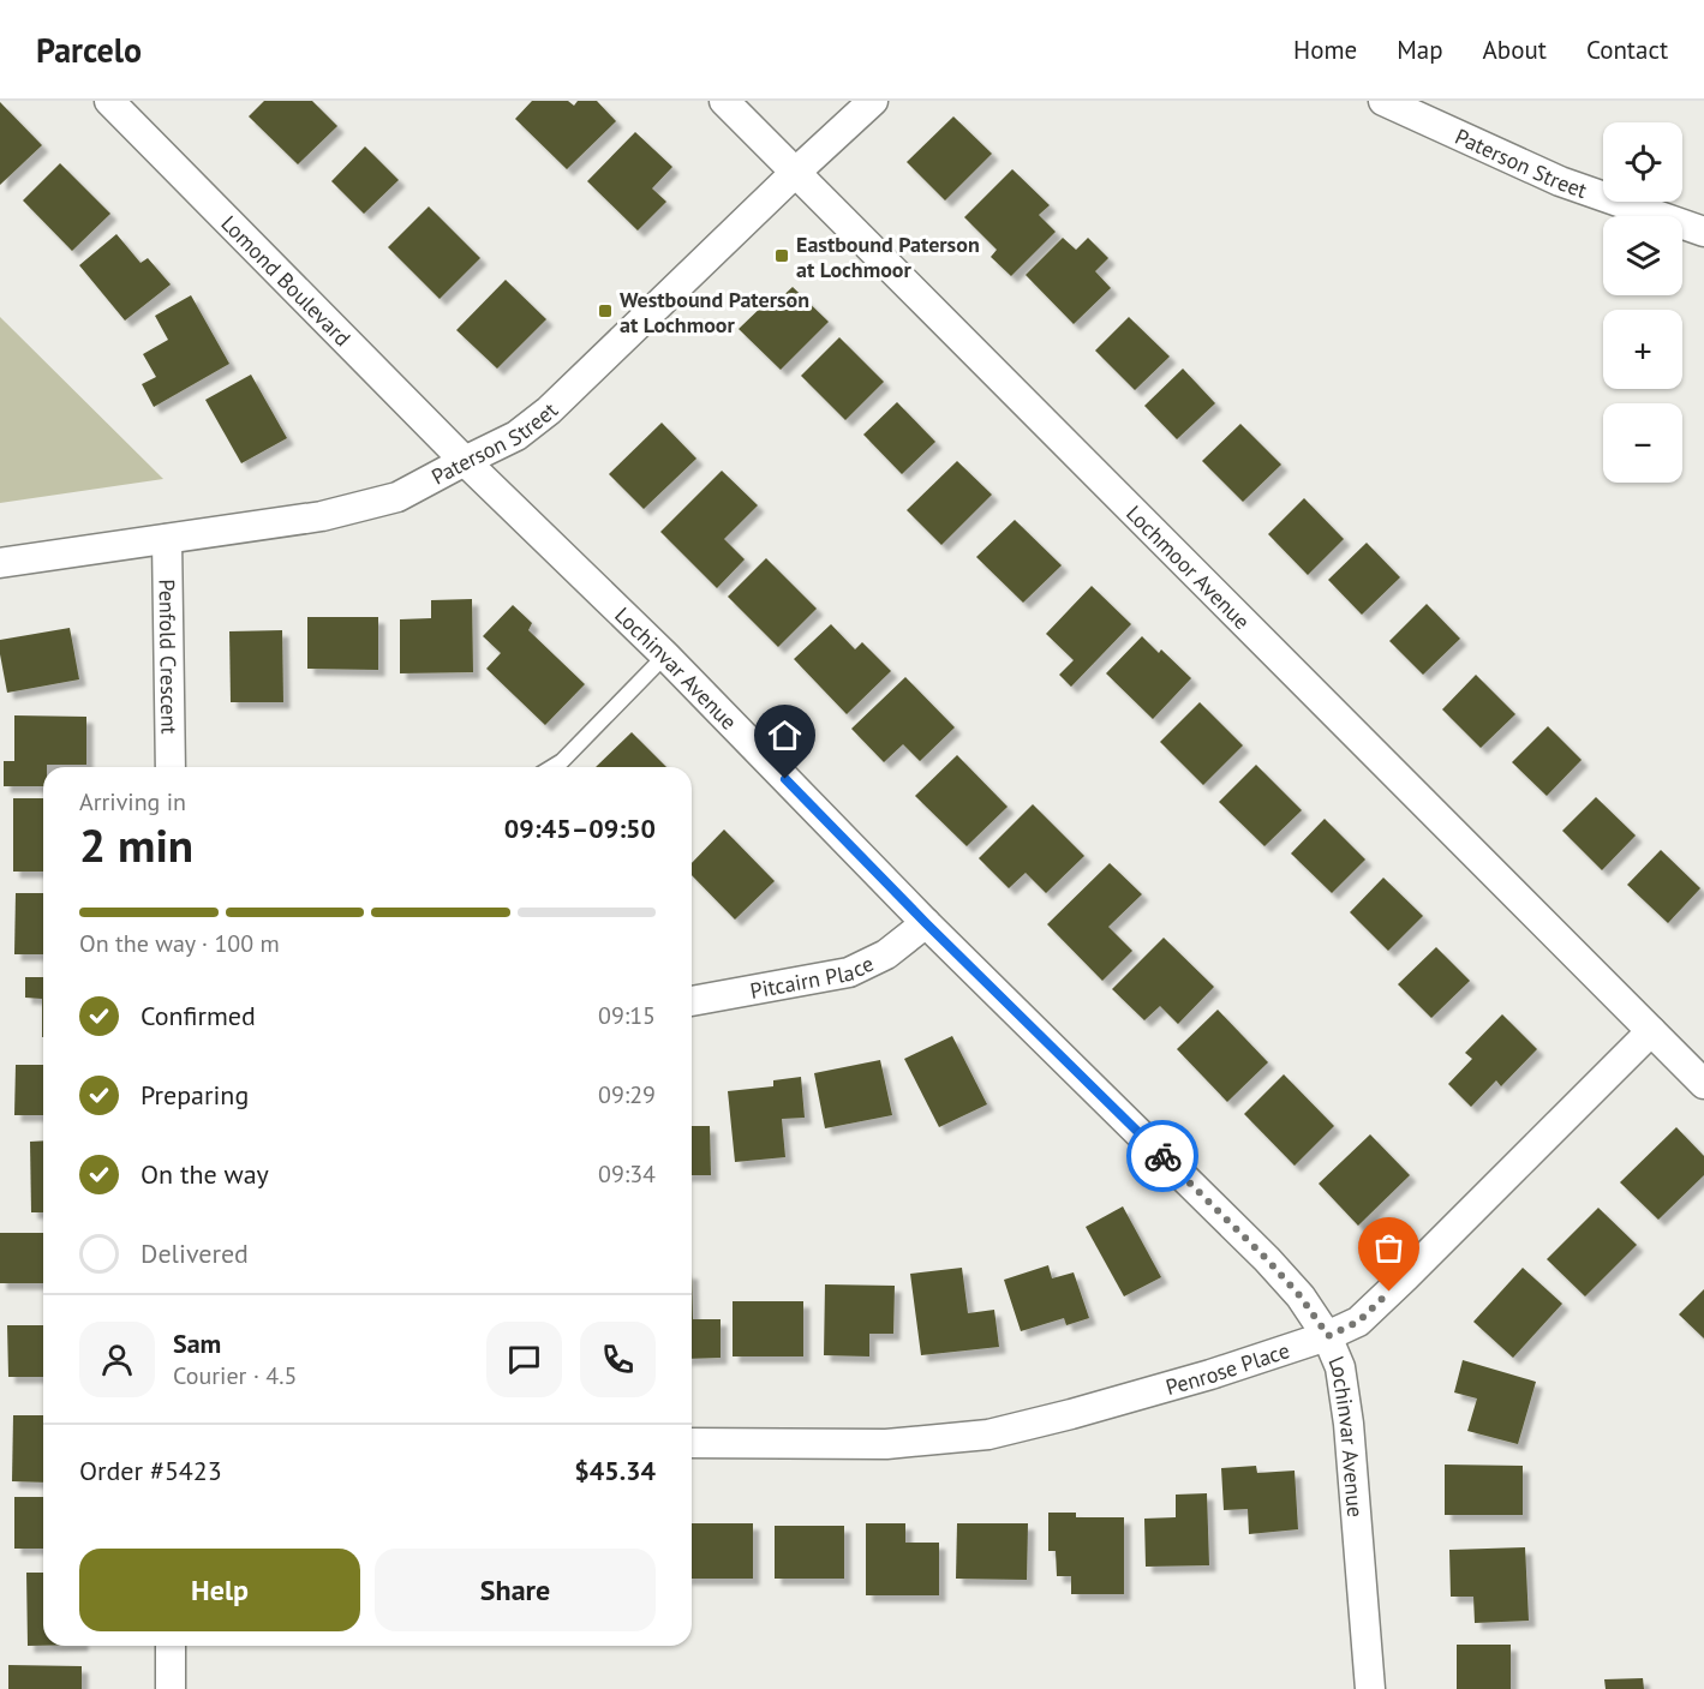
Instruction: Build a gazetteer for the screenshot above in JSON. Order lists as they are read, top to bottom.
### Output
{
  "streets": {
    "street": [
      "Paterson Street",
      "Lomond Boulevard",
      "Lochmoor Avenue",
      "Penfold Crescent",
      "Lochinvar Avenue",
      "Pitcairn Place",
      "Penrose Place"
    ]
  },
  "crossings": [
    ["Paterson Street", "Lomond Boulevard"],
    ["Paterson Street", "Lochmoor Avenue"],
    ["Paterson Street", "Penfold Crescent"],
    ["Paterson Street", "Lochinvar Avenue"],
    ["Lomond Boulevard", "Lochinvar Avenue"],
    ["Lochmoor Avenue", "Penrose Place"],
    ["Lochinvar Avenue", "Pitcairn Place"],
    ["Lochinvar Avenue", "Penrose Place"]
  ],
  "places": {
    "transit": ["Eastbound Paterson at Lochmoor", "Westbound Paterson at Lochmoor"]
  },
  "page": {
    "header": "Parcelo",
    "nav": [
      "Home",
      "Map",
      "About",
      "Contact"
    ],
    "map_buttons": ["+", "−"],
    "heading": ["2 min", "Arriving in", "09:45–09:50"],
    "panel": [
      "Sam",
      "Courier · 4.5",
      "Order #5423",
      "$45.34"
    ],
    "bar": "On the way · 100 m",
    "list": [
      ["Confirmed", "09:15"],
      ["Preparing", "09:29"],
      ["On the way", "09:34"],
      "Delivered"
    ],
    "buttons": ["Help", "Share"]
  }
}
